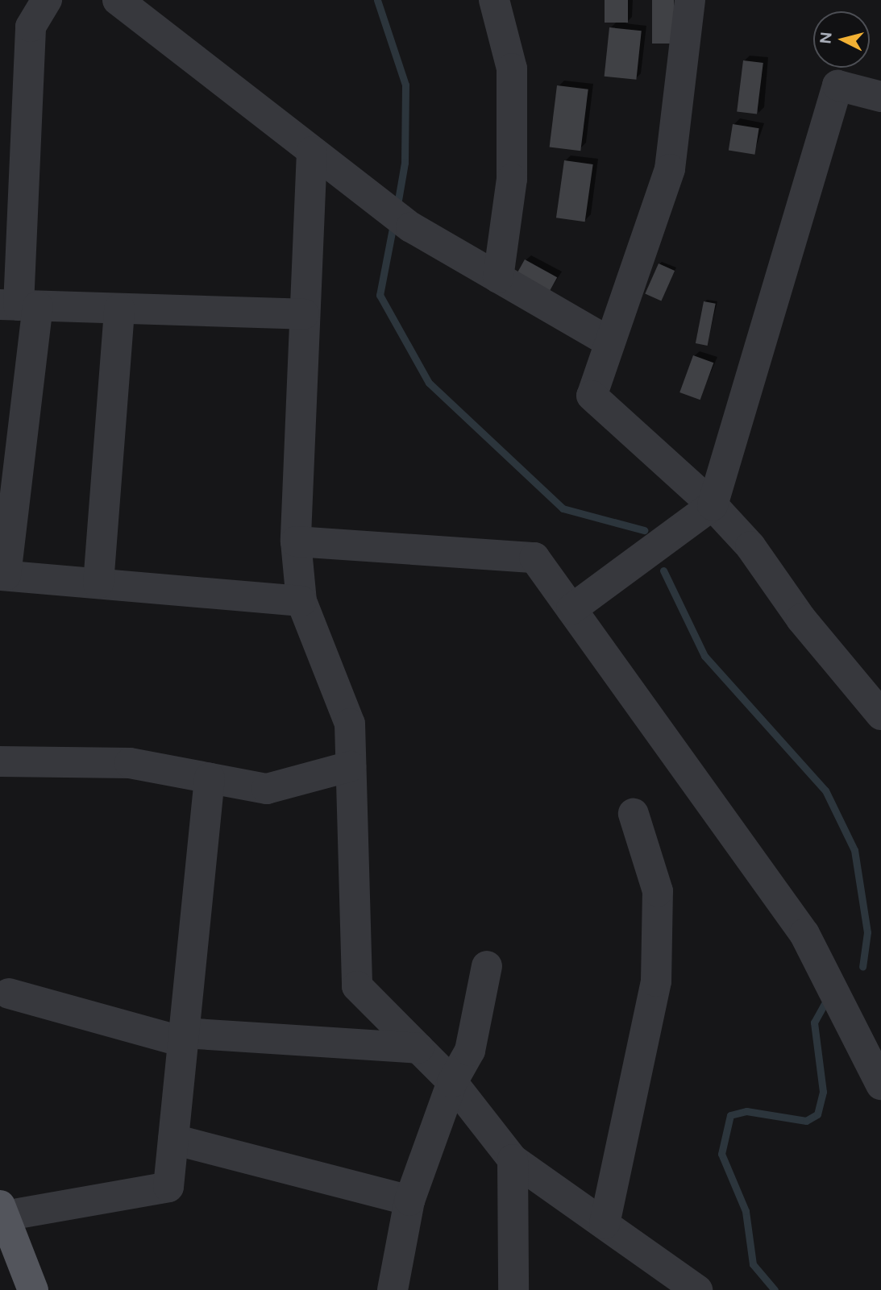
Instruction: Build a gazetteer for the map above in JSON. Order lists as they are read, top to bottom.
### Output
{
  "north": "left"
}
